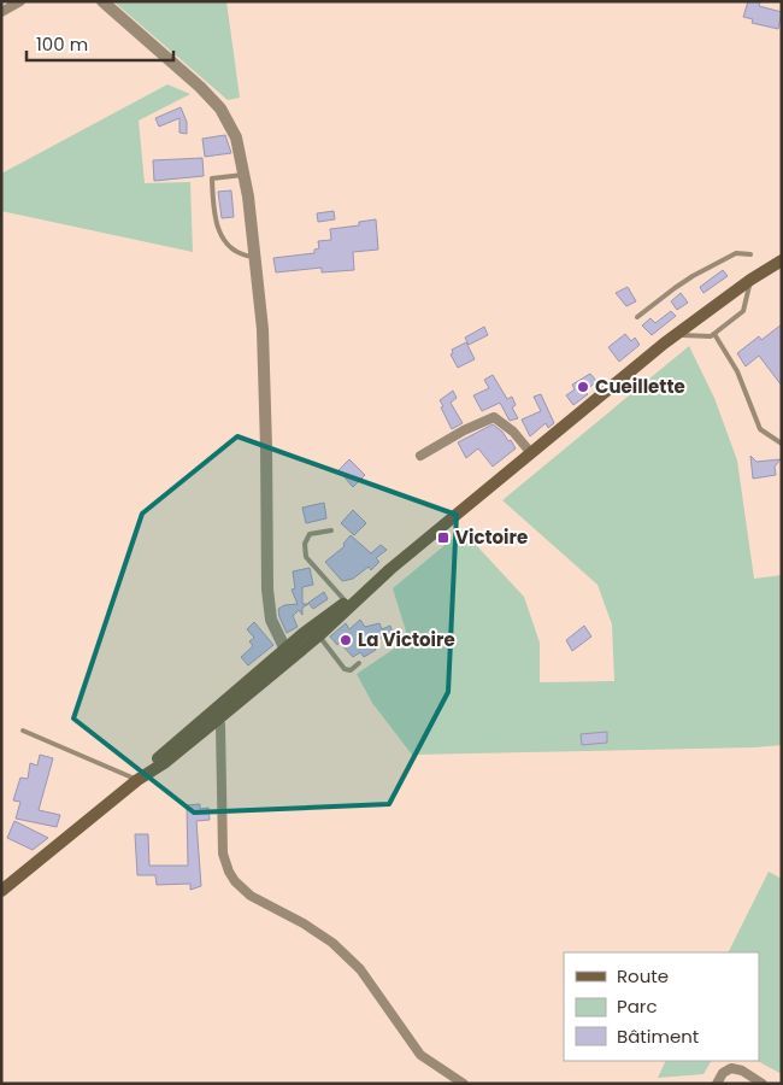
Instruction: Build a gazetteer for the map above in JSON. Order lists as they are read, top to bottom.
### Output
{
  "places": {
    "other": ["Cueillette", "La Victoire"],
    "transit": ["Victoire"]
  },
  "legend": ["Route", "Parc", "Bâtiment"],
  "scale_bar": "100 m"
}
